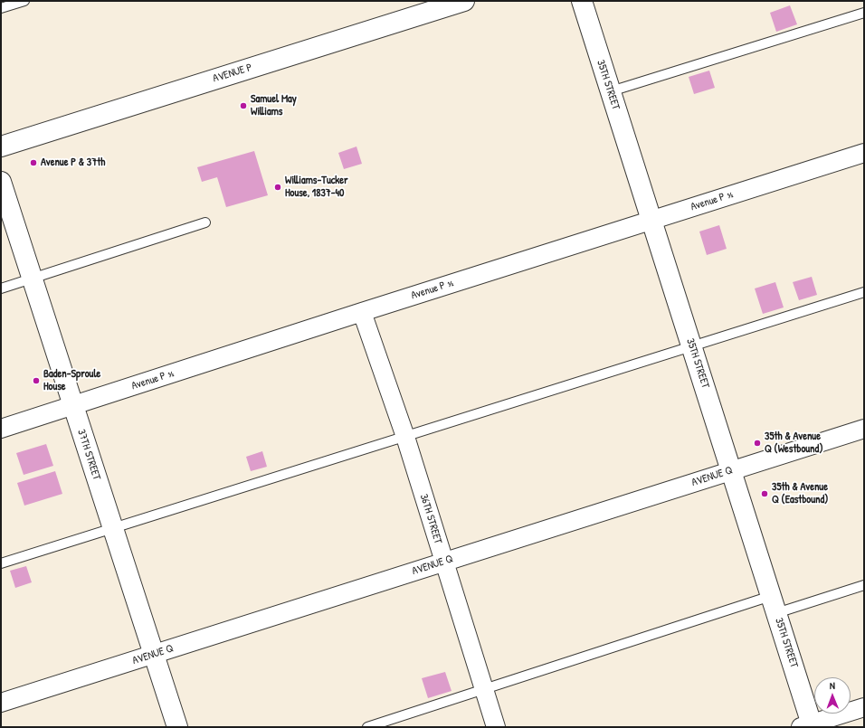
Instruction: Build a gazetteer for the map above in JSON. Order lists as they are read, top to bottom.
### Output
{
  "streets": {
    "main road": ["AVENUE P", "35TH STREET", "37TH STREET"],
    "street": ["Avenue P ½", "AVENUE Q", "36TH STREET"]
  },
  "crossings": [
    ["35TH STREET", "Avenue P ½"],
    ["35TH STREET", "AVENUE Q"],
    ["Avenue P ½", "37TH STREET"],
    ["Avenue P ½", "36TH STREET"],
    ["37TH STREET", "AVENUE Q"],
    ["AVENUE Q", "36TH STREET"]
  ],
  "places": [
    "Samuel May Williams",
    "Avenue P & 37th",
    "Williams-Tucker House, 1837-40",
    "Baden-Sproule House",
    "35th & Avenue Q (Westbound)",
    "35th & Avenue Q (Eastbound)"
  ],
  "north": "top"
}
